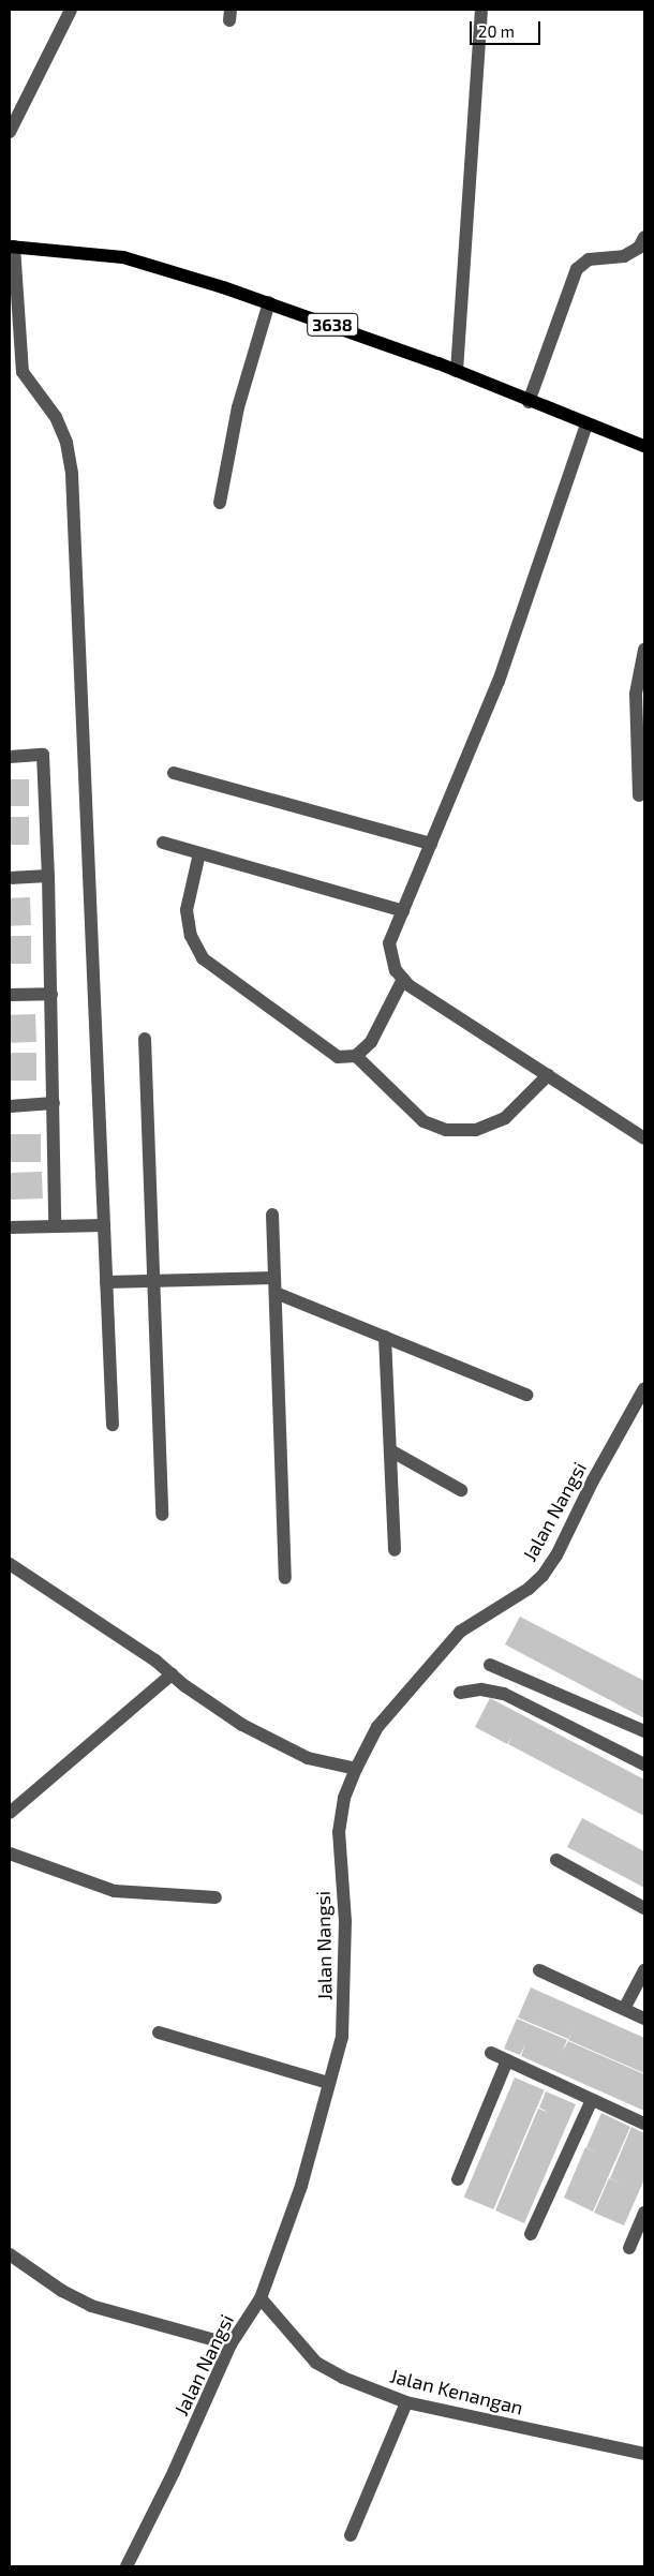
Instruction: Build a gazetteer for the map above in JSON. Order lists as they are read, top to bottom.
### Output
{
  "streets": {
    "main road": ["3638"],
    "street": ["Jalan Nangsi", "Jalan Kenangan"]
  },
  "crossings": [
    ["Jalan Nangsi", "Jalan Kenangan"]
  ],
  "scale_bar": "20 m"
}
